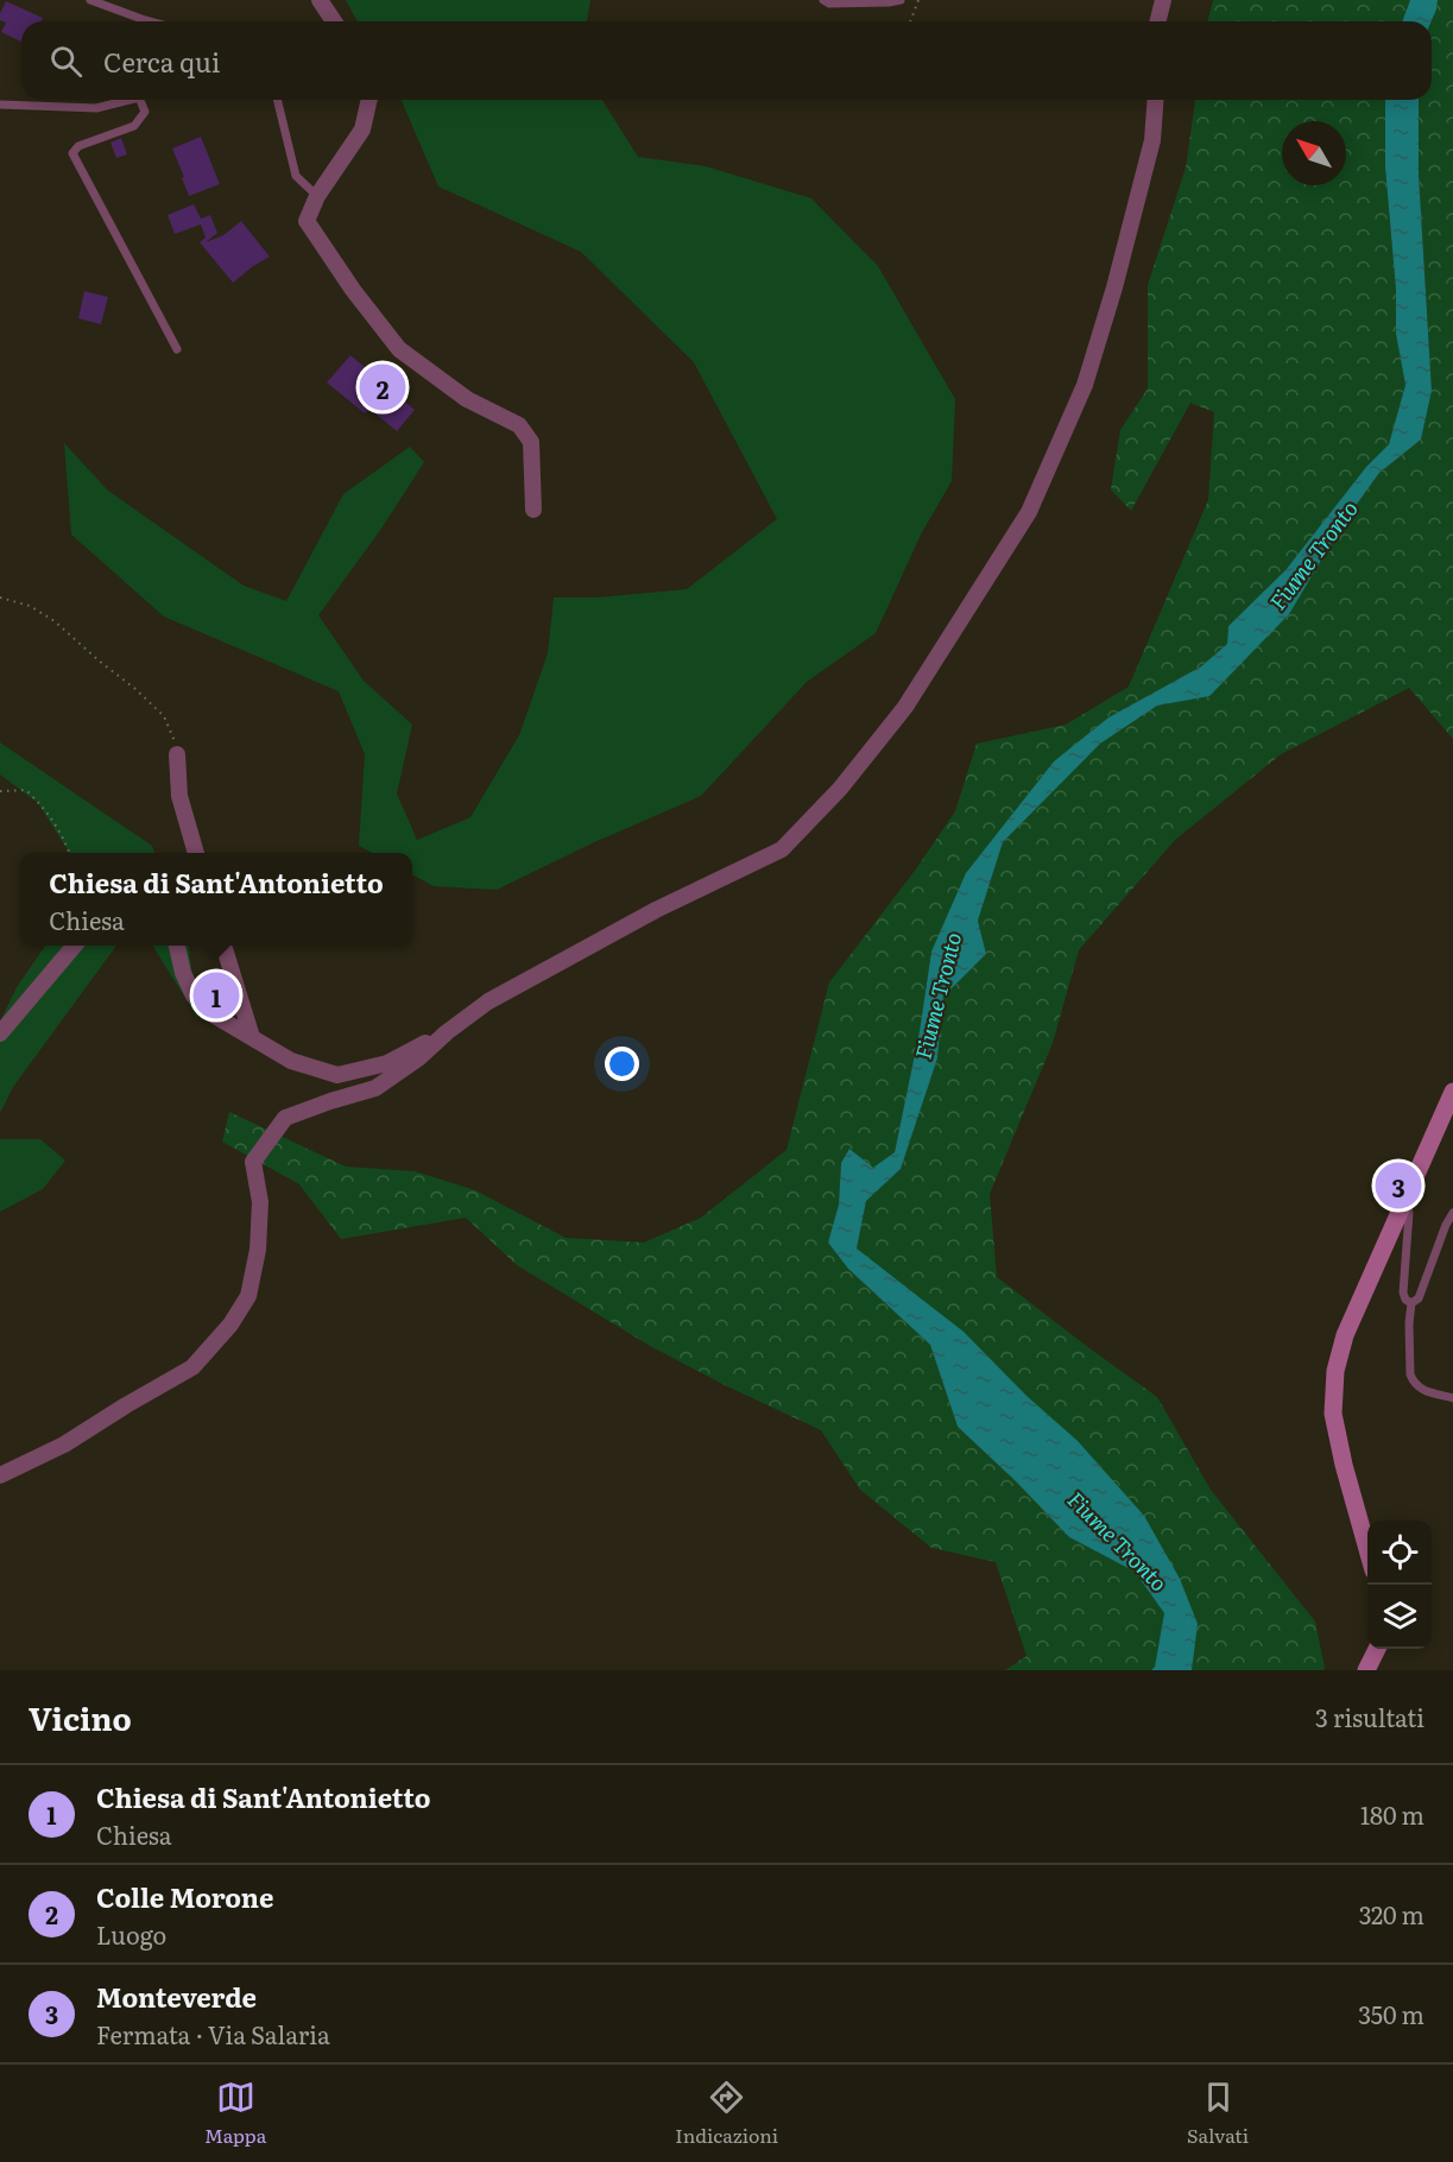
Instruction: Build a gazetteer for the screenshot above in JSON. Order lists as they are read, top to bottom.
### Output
{
  "water": ["Fiume Tronto"],
  "north": "top left",
  "page": {
    "search": "Cerca qui",
    "pins": ["2", "1", "3"],
    "popup": ["Chiesa di Sant'Antonietto", "Chiesa"],
    "heading": ["Vicino", "3 risultati"],
    "list": [
      {
        "mark": "1",
        "name": "Chiesa di Sant'Antonietto",
        "note": "Chiesa",
        "value": "180 m"
      },
      {
        "mark": "2",
        "name": "Colle Morone",
        "note": "Luogo",
        "value": "320 m"
      },
      {
        "mark": "3",
        "name": "Monteverde",
        "note": "Fermata · Via Salaria",
        "value": "350 m"
      }
    ],
    "nav": ["Mappa", "Indicazioni", "Salvati"]
  }
}
